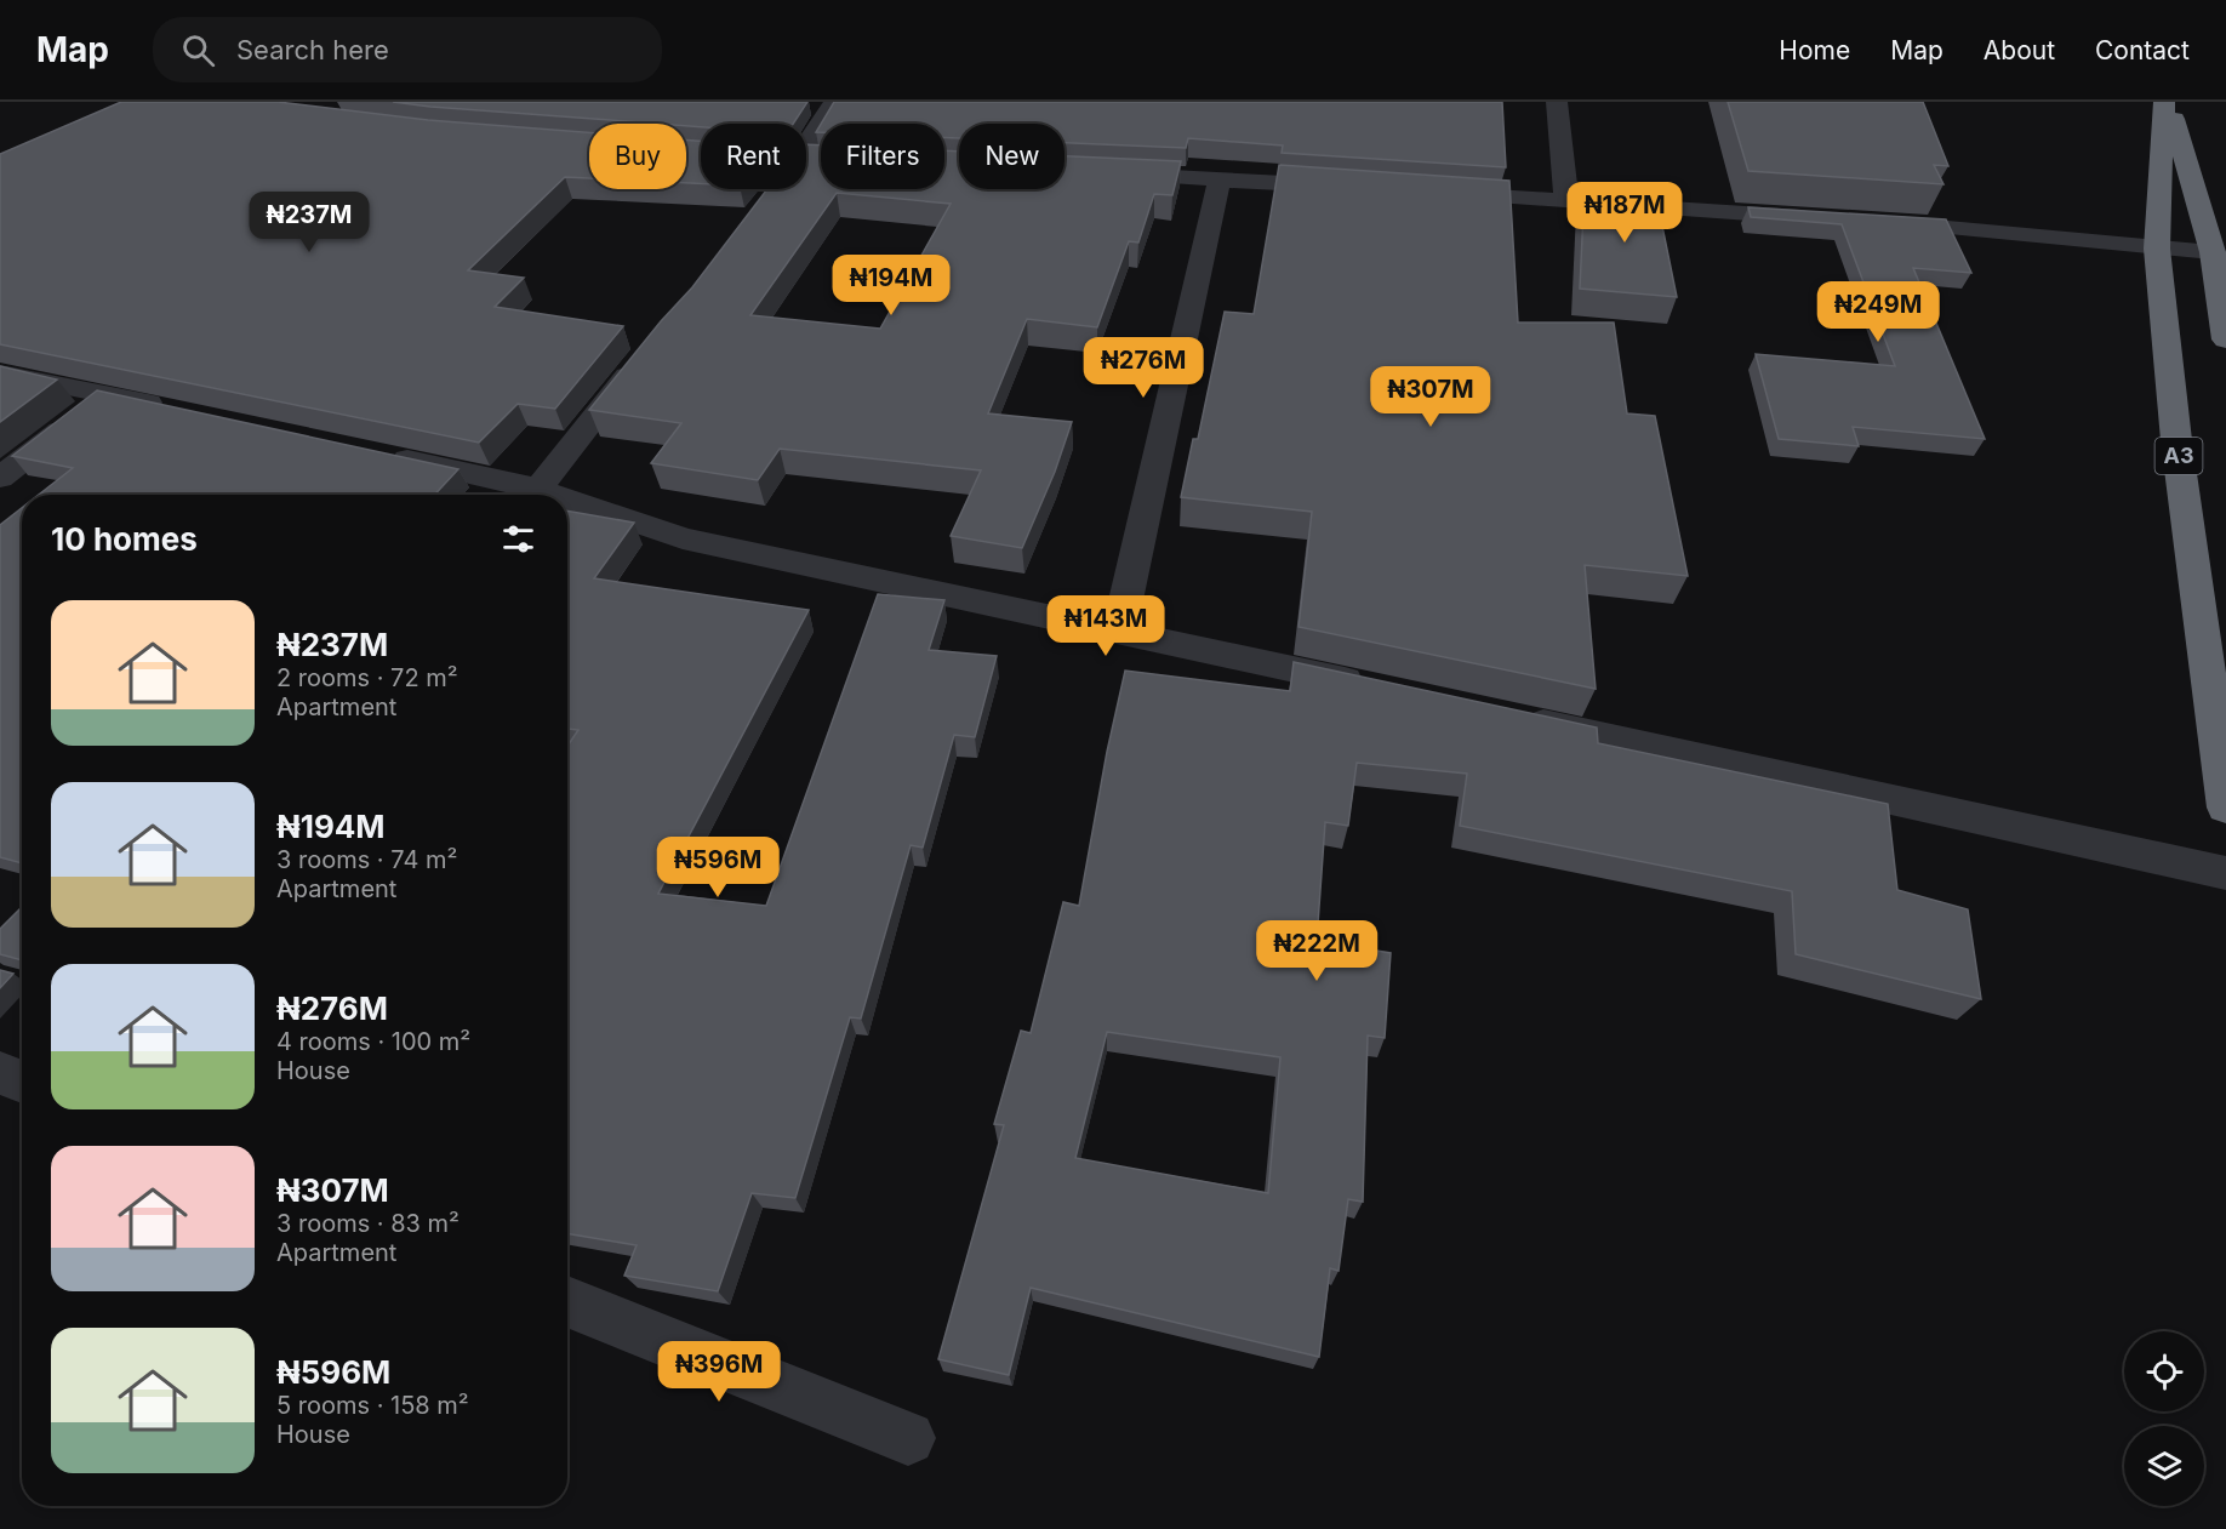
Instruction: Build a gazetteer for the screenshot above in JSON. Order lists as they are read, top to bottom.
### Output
{
  "streets": {
    "highway": ["A3"]
  },
  "page": {
    "header": "Map",
    "search": "Search here",
    "nav": [
      "Home",
      "Map",
      "About",
      "Contact"
    ],
    "chip": [
      "Buy",
      "Rent",
      "Filters",
      "New"
    ],
    "price": [
      "₦187M",
      "₦237M",
      "₦194M",
      "₦249M",
      "₦276M",
      "₦307M",
      "₦143M",
      "₦596M",
      "₦222M",
      "₦396M"
    ],
    "heading": "10 homes",
    "list": [
      {
        "name": "₦237M",
        "note": "2 rooms · 72 m² · Apartment"
      },
      {
        "name": "₦194M",
        "note": "3 rooms · 74 m² · Apartment"
      },
      {
        "name": "₦276M",
        "note": "4 rooms · 100 m² · House"
      },
      {
        "name": "₦307M",
        "note": "3 rooms · 83 m² · Apartment"
      },
      {
        "name": "₦596M",
        "note": "5 rooms · 158 m² · House"
      }
    ]
  }
}
